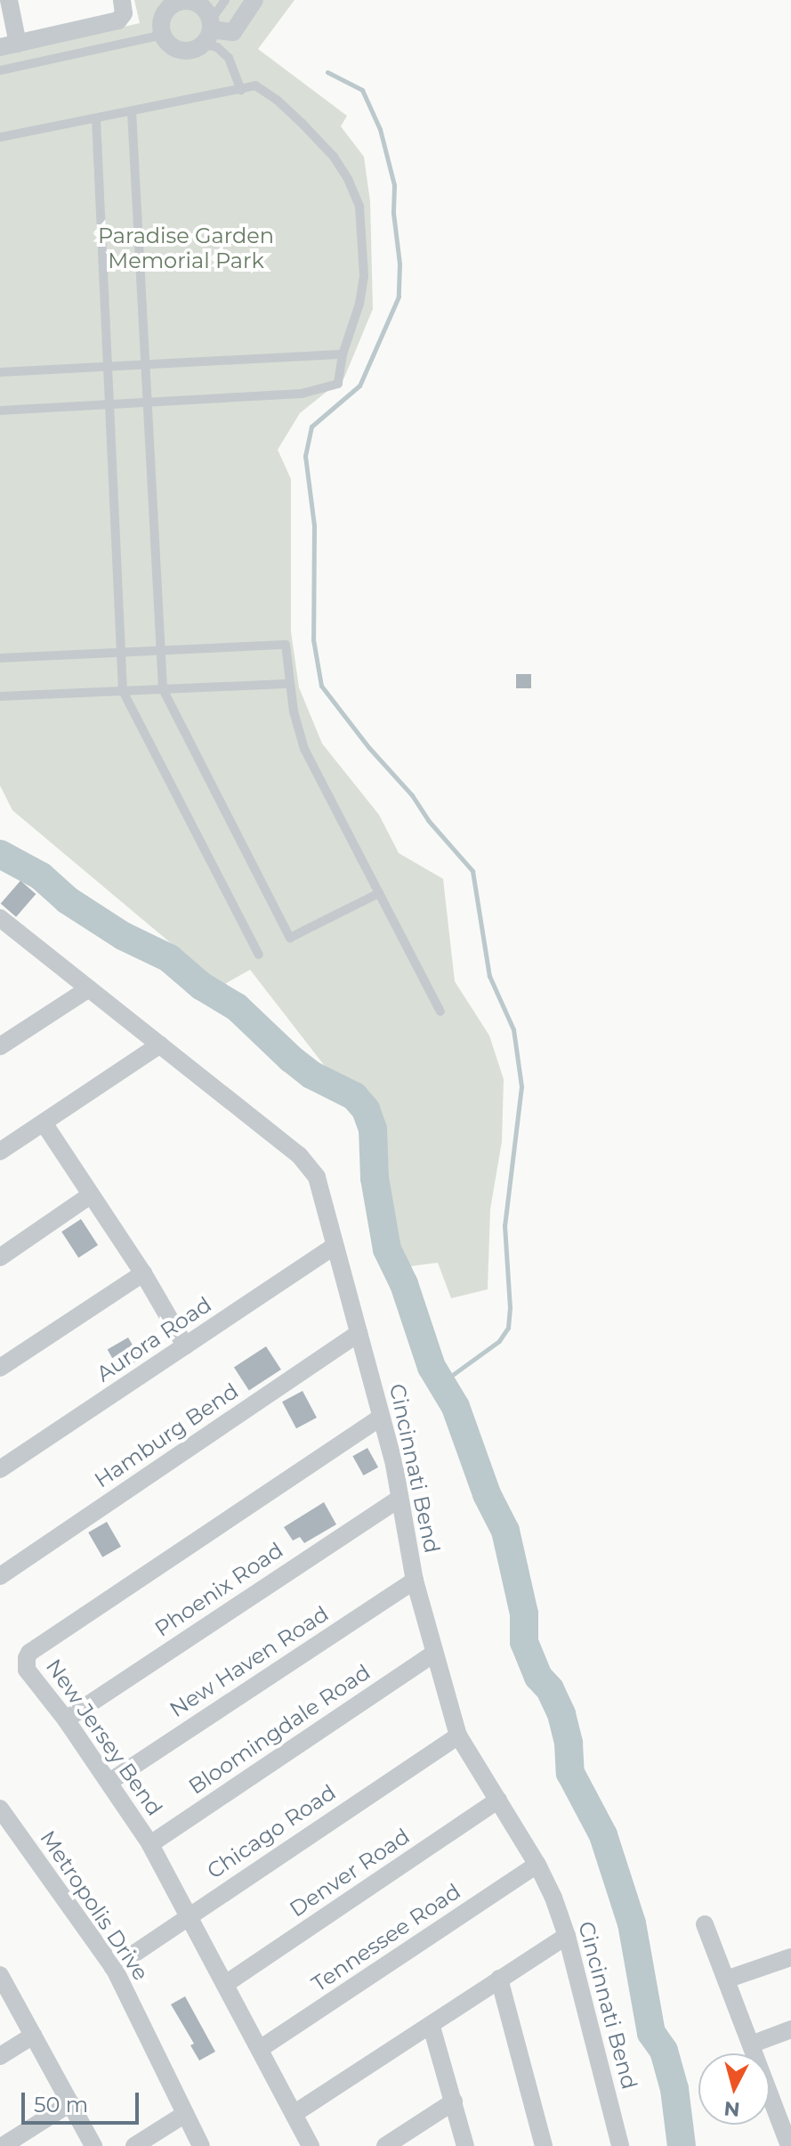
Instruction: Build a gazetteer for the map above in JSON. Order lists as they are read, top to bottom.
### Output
{
  "streets": {
    "street": [
      "Aurora Road",
      "Hamburg Bend",
      "Cincinnati Bend",
      "Phoenix Road",
      "New Haven Road",
      "Bloomingdale Road",
      "New Jersey Bend",
      "Chicago Road",
      "Denver Road",
      "Metropolis Drive",
      "Tennessee Road"
    ]
  },
  "crossings": [
    ["Aurora Road", "Cincinnati Bend"],
    ["Hamburg Bend", "Cincinnati Bend"],
    ["Cincinnati Bend", "Phoenix Road"],
    ["Cincinnati Bend", "New Haven Road"],
    ["Cincinnati Bend", "Bloomingdale Road"],
    ["Cincinnati Bend", "New Jersey Bend"],
    ["Cincinnati Bend", "Chicago Road"],
    ["Cincinnati Bend", "Denver Road"],
    ["Cincinnati Bend", "Tennessee Road"],
    ["Phoenix Road", "New Jersey Bend"],
    ["New Haven Road", "New Jersey Bend"],
    ["Bloomingdale Road", "New Jersey Bend"],
    ["New Jersey Bend", "Chicago Road"],
    ["New Jersey Bend", "Denver Road"],
    ["New Jersey Bend", "Tennessee Road"],
    ["Chicago Road", "Metropolis Drive"]
  ],
  "parks": ["Paradise Garden Memorial Park"],
  "scale_bar": "50 m",
  "north": "bottom"
}
